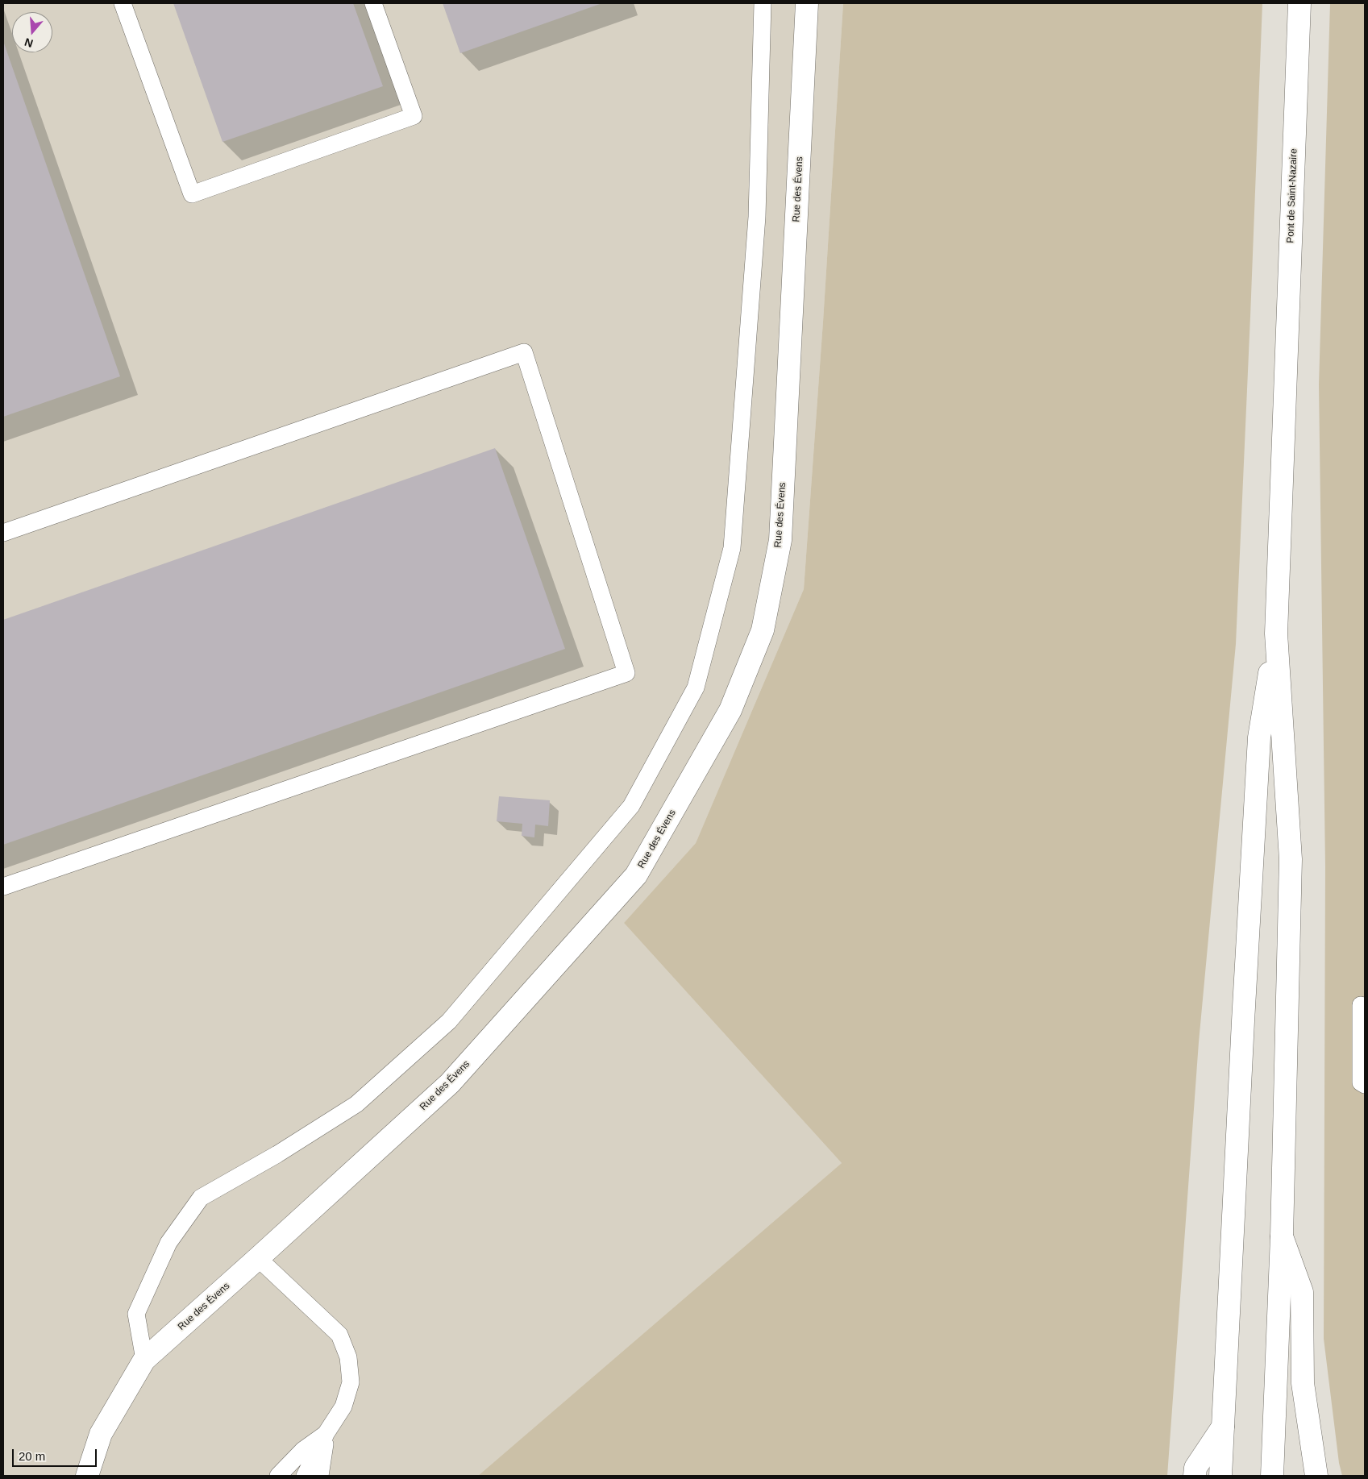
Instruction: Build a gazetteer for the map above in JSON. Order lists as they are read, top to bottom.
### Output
{
  "streets": {
    "main road": ["Rue des Évens", "Pont de Saint-Nazaire"]
  },
  "scale_bar": "20 m",
  "north": "bottom"
}
